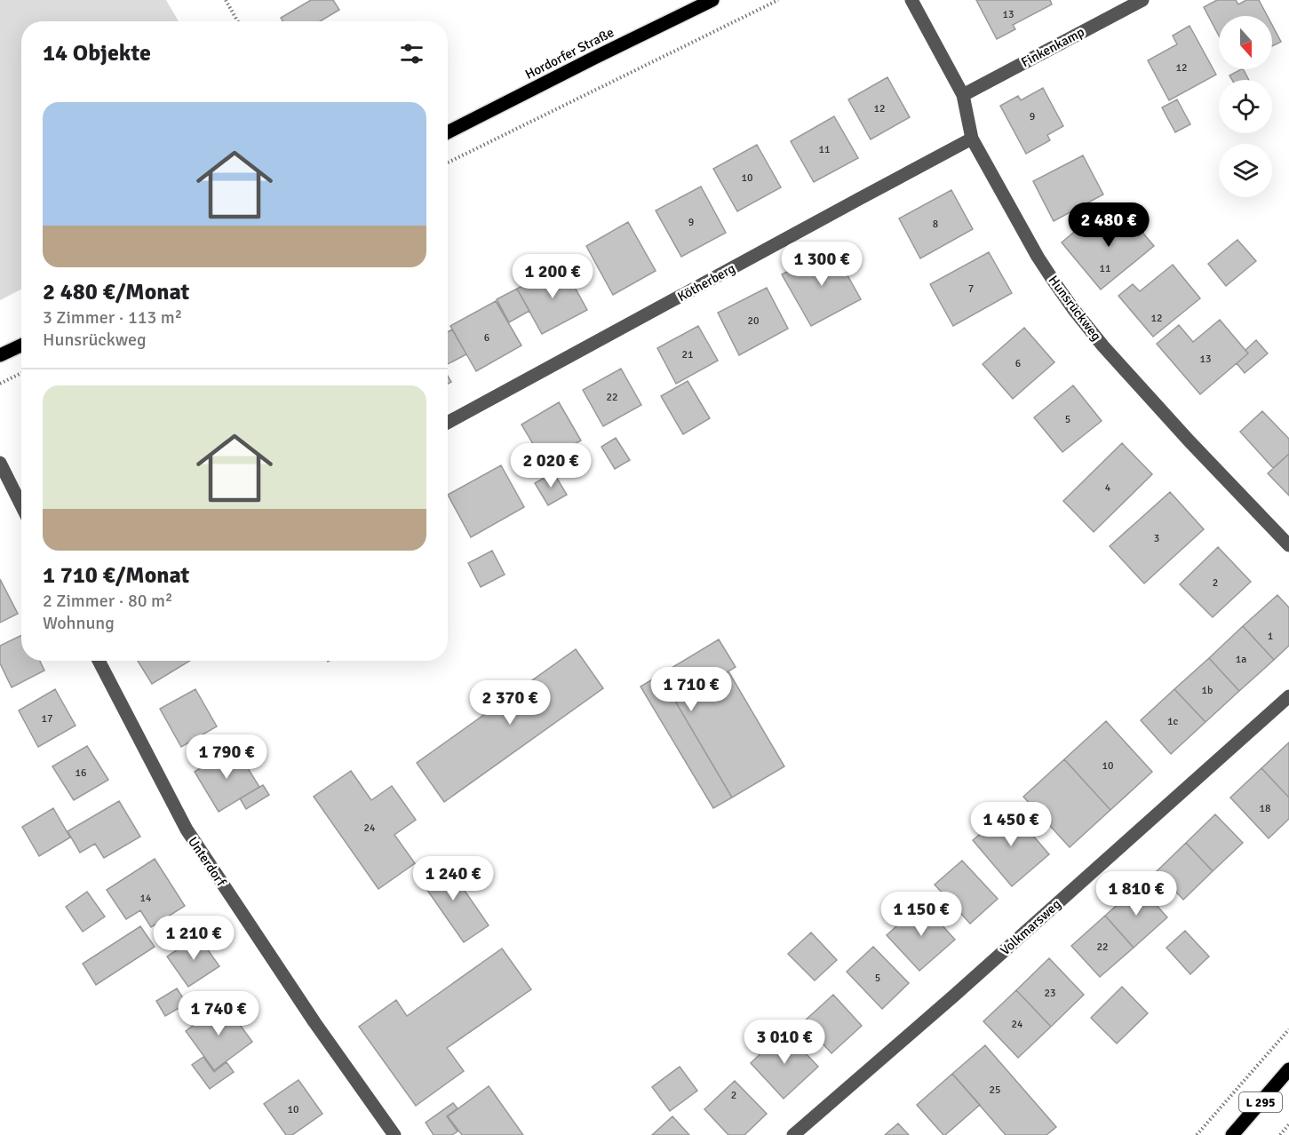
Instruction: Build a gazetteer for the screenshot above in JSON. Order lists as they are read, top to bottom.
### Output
{
  "streets": {
    "main road": ["Hordorfer Straße", "L 295"],
    "street": [
      "Finkenkamp",
      "Kötherberg",
      "Hunsrückweg",
      "Unterdorf",
      "Volkmarsweg"
    ]
  },
  "crossings": [
    ["Finkenkamp", "Hunsrückweg"],
    ["Kötherberg", "Hunsrückweg"]
  ],
  "house_numbers": [
    "13",
    "12",
    "12",
    "9",
    "11",
    "10",
    "9",
    "8",
    "11",
    "7",
    "12",
    "20",
    "6",
    "21",
    "13",
    "6",
    "22",
    "5",
    "4",
    "3",
    "2",
    "1",
    "1a",
    "1b",
    "17",
    "1c",
    "10",
    "16",
    "18",
    "24",
    "14",
    "22",
    "5",
    "23",
    "24",
    "25",
    "2",
    "10"
  ],
  "north": "bottom",
  "page": {
    "heading": "14 Objekte",
    "list": [
      {
        "name": "2 480 €/Monat",
        "note": "3 Zimmer · 113 m² · Hunsrückweg"
      },
      {
        "name": "1 710 €/Monat",
        "note": "2 Zimmer · 80 m² · Wohnung"
      }
    ],
    "price": [
      "2 480 €",
      "1 300 €",
      "1 200 €",
      "2 020 €",
      "1 710 €",
      "2 370 €",
      "1 790 €",
      "1 450 €",
      "1 240 €",
      "1 810 €",
      "1 150 €",
      "1 210 €",
      "1 740 €",
      "3 010 €"
    ]
  }
}
